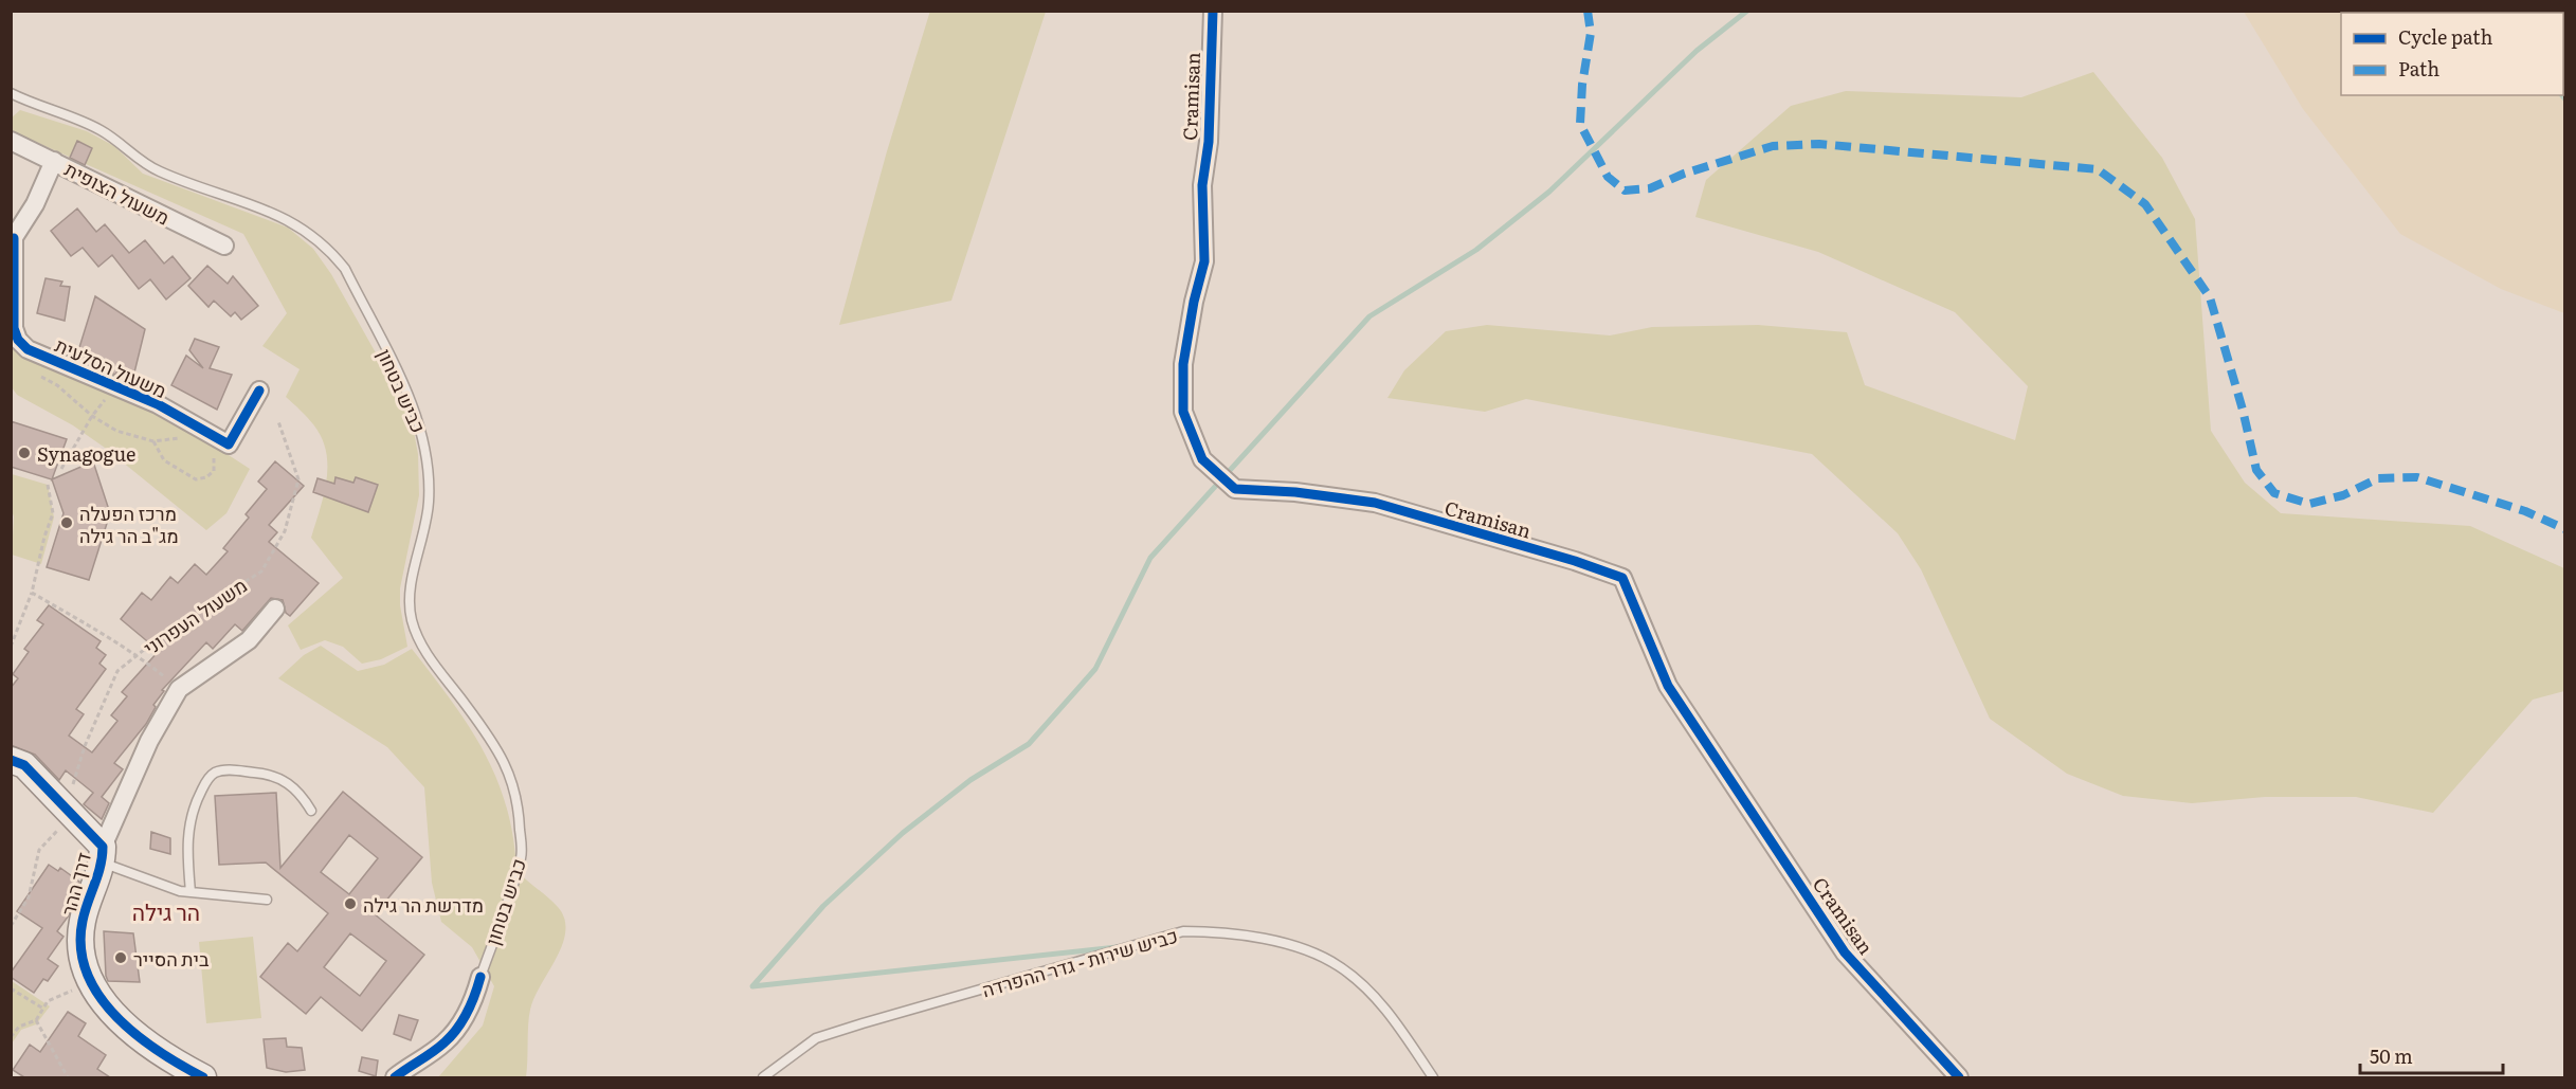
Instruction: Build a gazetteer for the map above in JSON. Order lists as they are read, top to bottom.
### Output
{
  "streets": {
    "street": [
      "Cramisan",
      "משעול הצופית",
      "משעול הסלעית",
      "דרך ההר"
    ],
    "lane": ["כביש בטחון", "כביש שירות - גדר ההפרדה"],
    "path": ["משעול העפרוני"]
  },
  "crossings": [
    ["משעול העפרוני", "דרך ההר"]
  ],
  "districts": ["הר גילה"],
  "places": [
    "Synagogue",
    "מרכז הפעלה מג\"ב הר גילה",
    "מדרשת הר גילה",
    "בית הסייר"
  ],
  "legend": ["Cycle path", "Path"],
  "scale_bar": "50 m"
}
